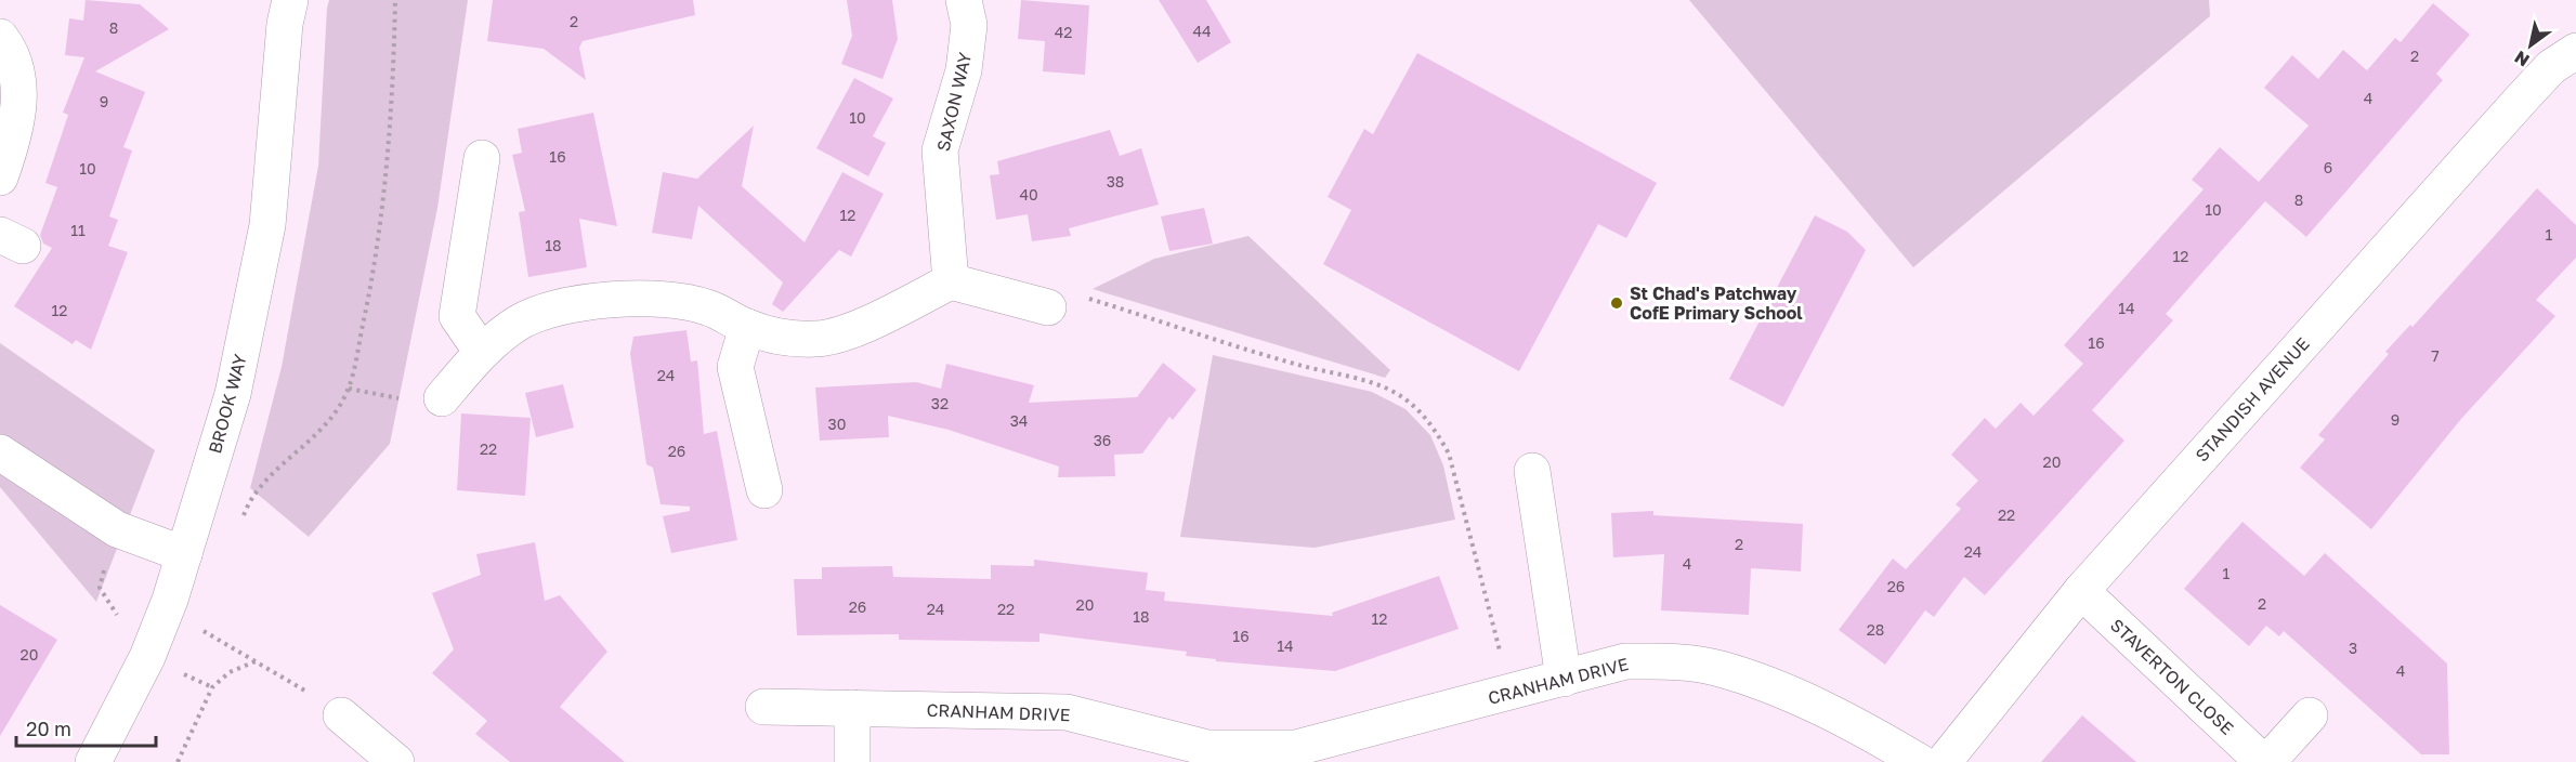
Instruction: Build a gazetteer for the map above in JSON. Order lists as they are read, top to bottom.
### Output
{
  "streets": {
    "street": [
      "SAXON WAY",
      "STANDISH AVENUE",
      "BROOK WAY",
      "STAVERTON CLOSE",
      "CRANHAM DRIVE"
    ]
  },
  "crossings": [
    ["STANDISH AVENUE", "STAVERTON CLOSE"]
  ],
  "places": ["St Chad's Patchway CofE Primary School"],
  "house_numbers": [
    "2",
    "8",
    "44",
    "42",
    "2",
    "4",
    "9",
    "10",
    "16",
    "6",
    "10",
    "38",
    "40",
    "8",
    "10",
    "12",
    "11",
    "1",
    "18",
    "12",
    "14",
    "12",
    "16",
    "7",
    "24",
    "32",
    "9",
    "34",
    "30",
    "36",
    "22",
    "26",
    "20",
    "22",
    "2",
    "24",
    "4",
    "1",
    "26",
    "2",
    "20",
    "26",
    "24",
    "22",
    "18",
    "12",
    "28",
    "16",
    "14",
    "3",
    "20",
    "4"
  ],
  "scale_bar": "20 m",
  "north": "bottom left"
}
